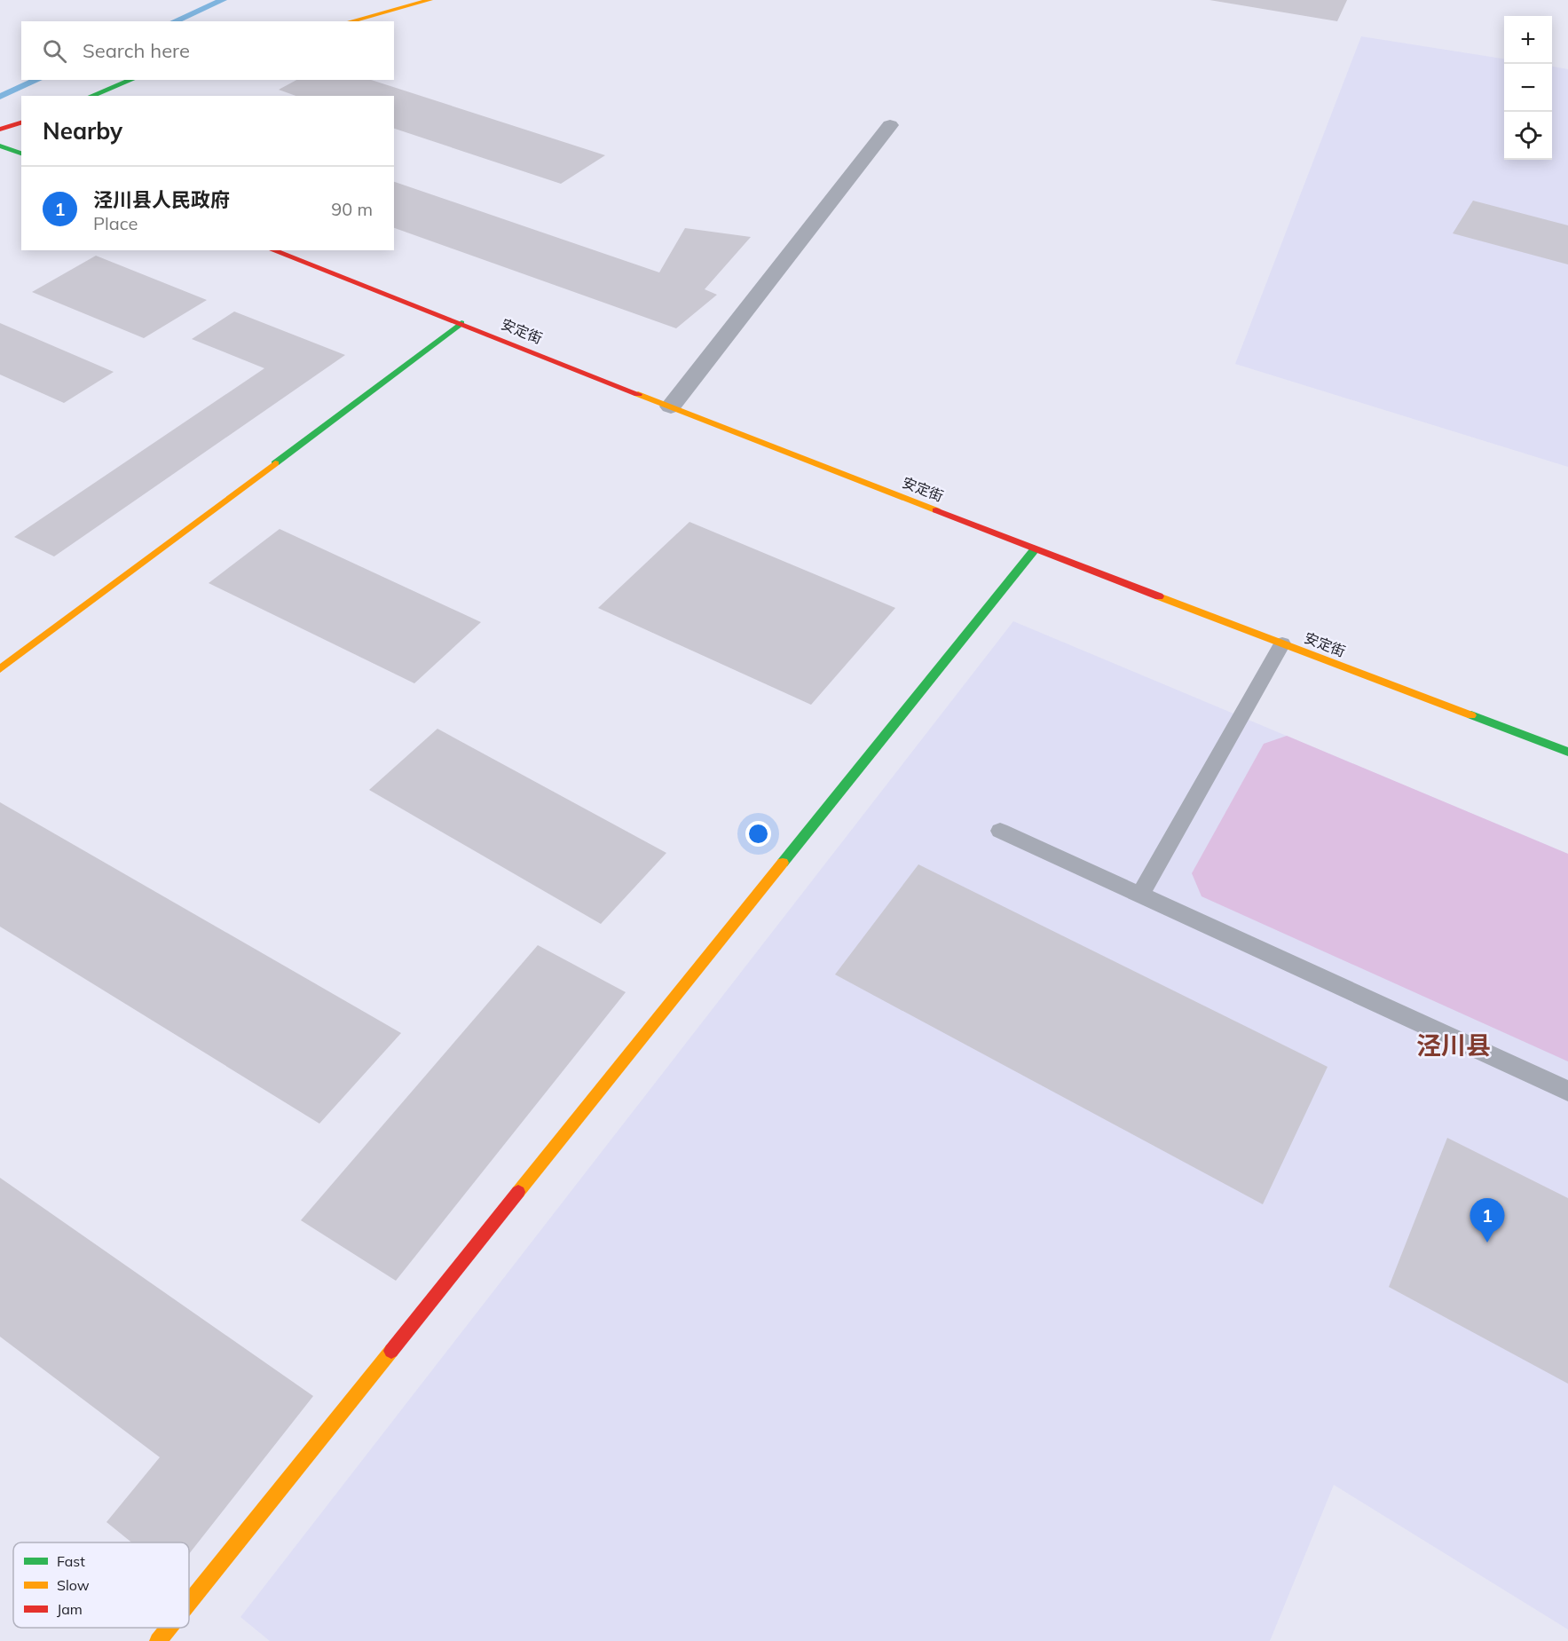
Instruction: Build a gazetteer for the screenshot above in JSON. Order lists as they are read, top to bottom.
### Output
{
  "streets": {
    "street": ["安定街"]
  },
  "districts": ["泾川县"],
  "legend": ["Fast", "Slow", "Jam"],
  "page": {
    "map_buttons": ["+", "−"],
    "search": "Search here",
    "heading": "Nearby",
    "list": [
      {
        "mark": "1",
        "name": "泾川县人民政府",
        "note": "Place",
        "value": "90 m"
      }
    ],
    "pins": "1"
  }
}
